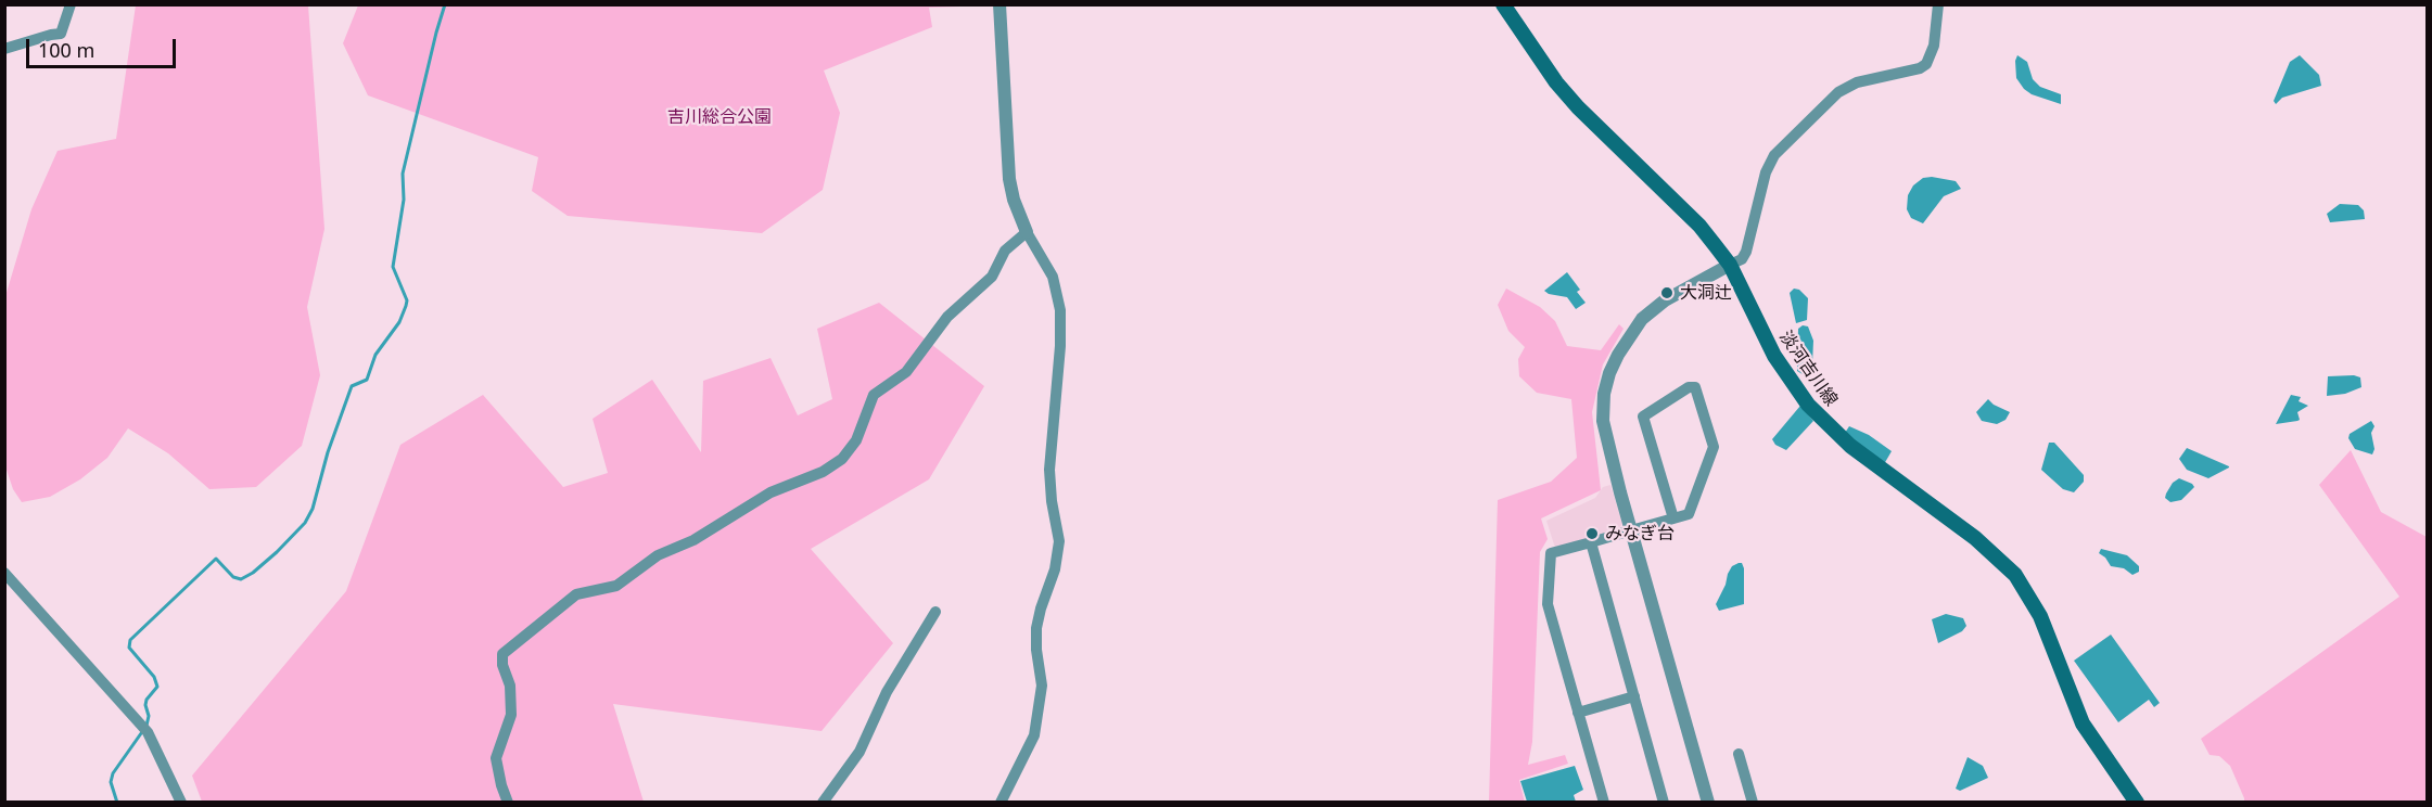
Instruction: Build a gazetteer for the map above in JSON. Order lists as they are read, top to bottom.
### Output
{
  "streets": {
    "main road": ["淡河吉川線"]
  },
  "parks": ["吉川総合公園"],
  "places": ["大洞辻", "みなぎ台"],
  "scale_bar": "100 m"
}
